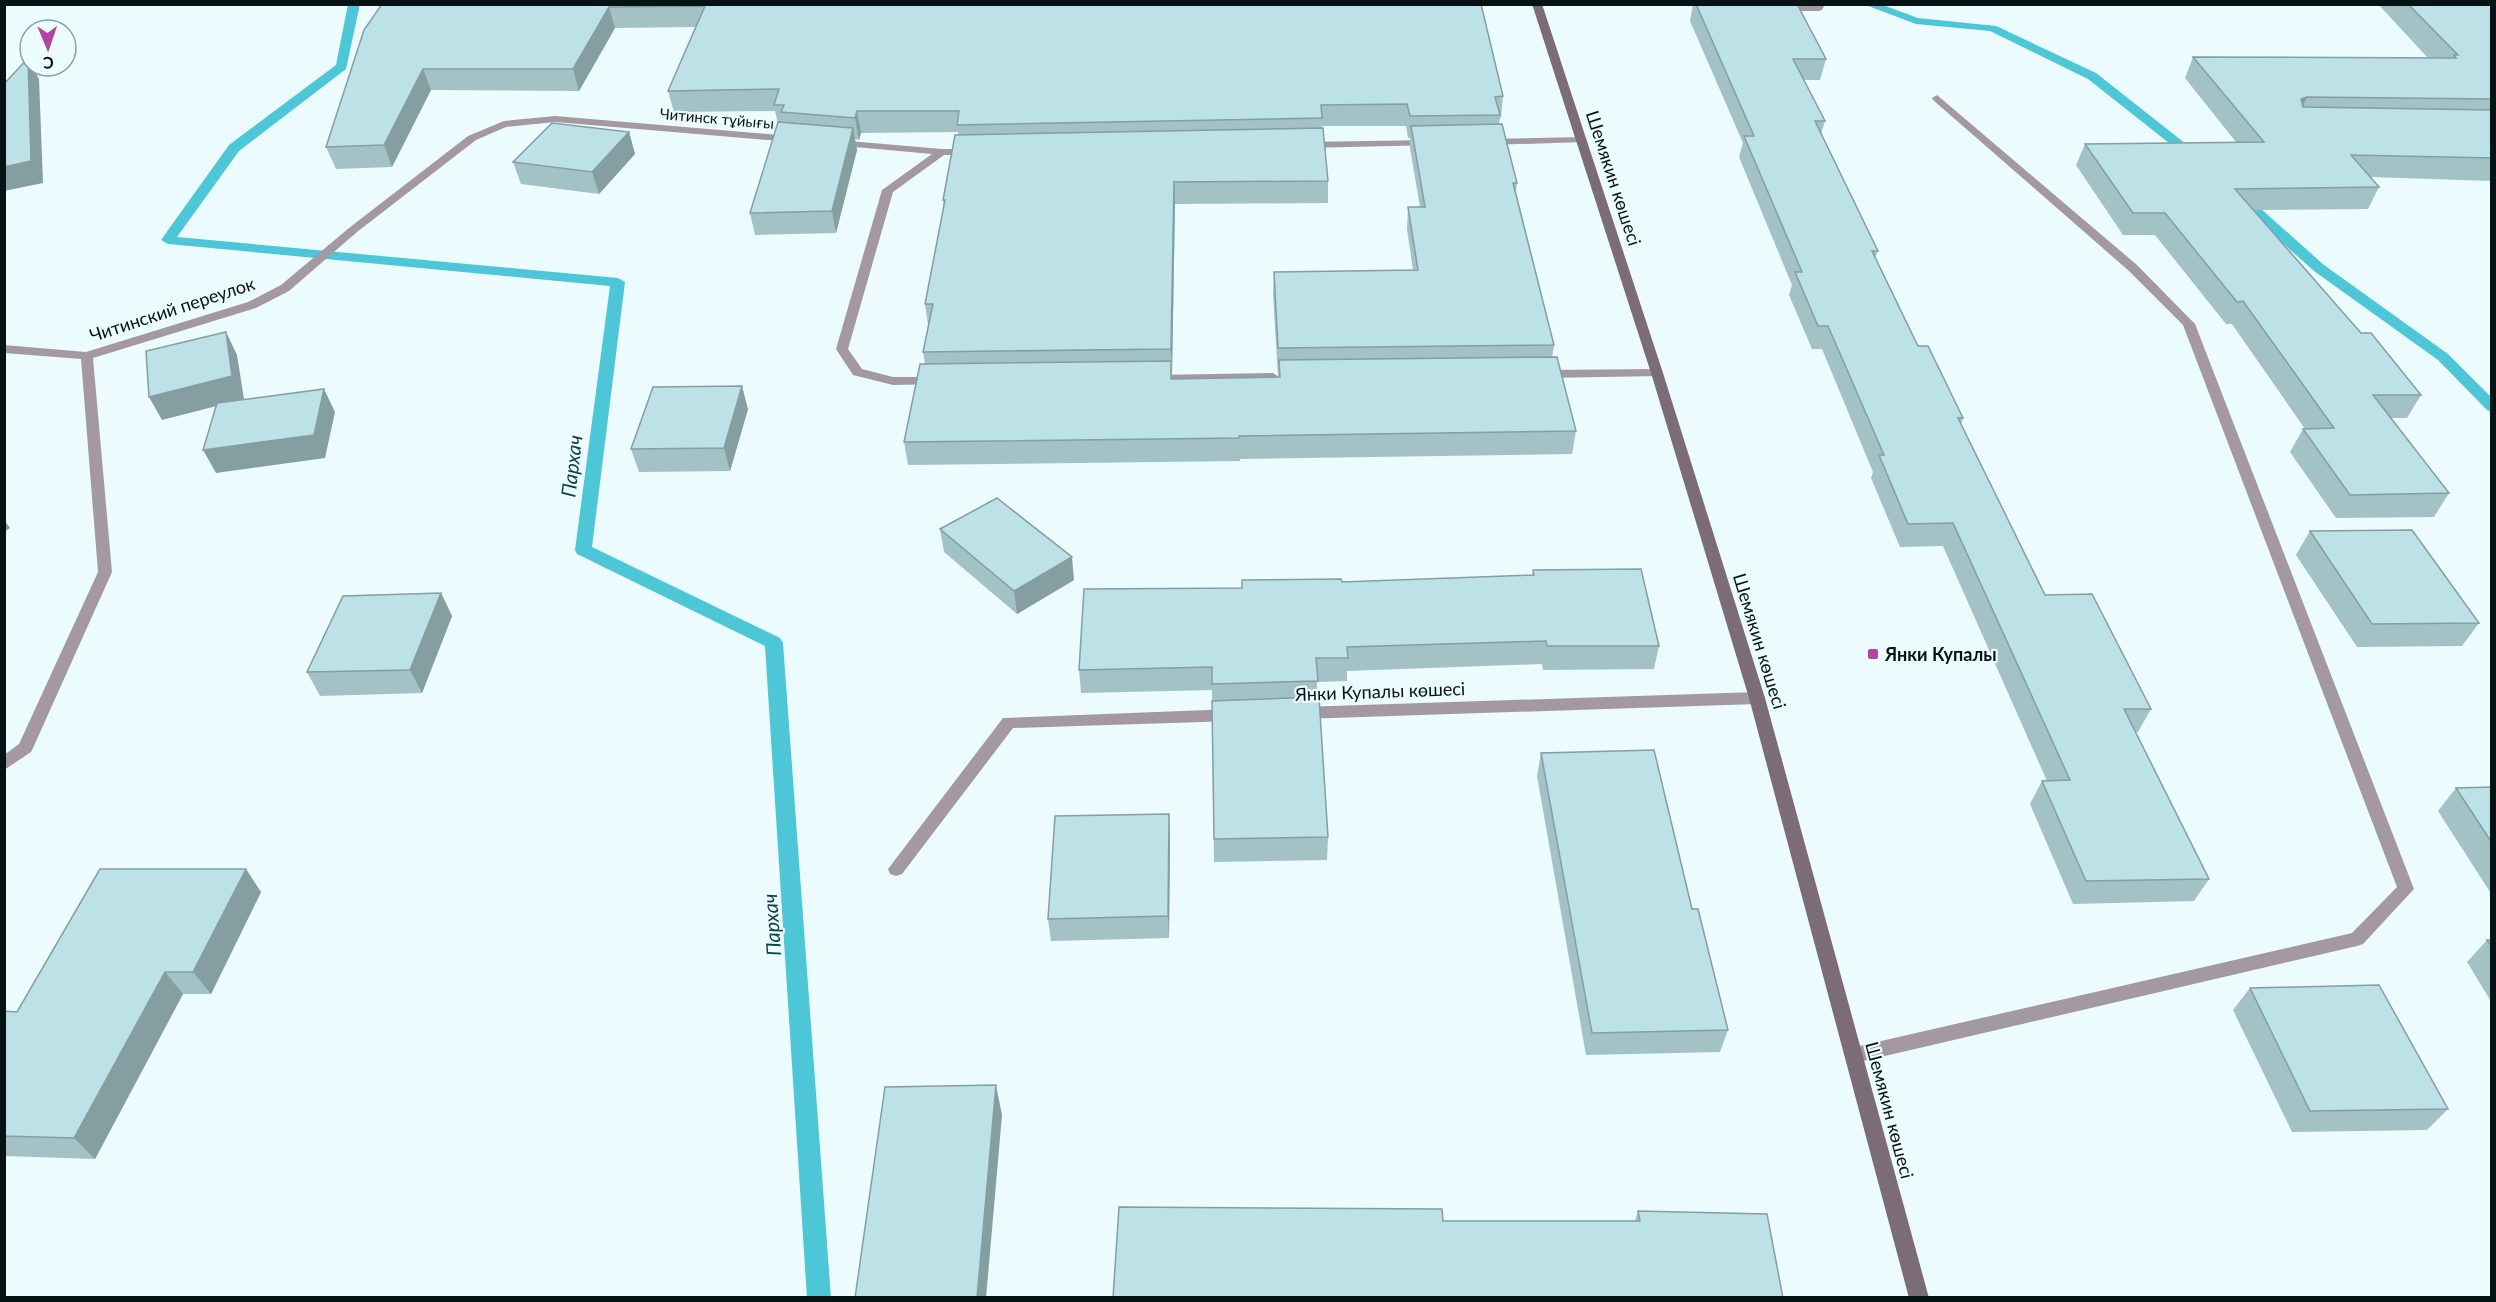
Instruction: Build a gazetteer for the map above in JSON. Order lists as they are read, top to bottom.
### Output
{
  "streets": {
    "main road": ["Шемякин көшесі"],
    "street": ["Читинск тұйығы", "Читинский переулок", "Янки Купалы көшесі"]
  },
  "crossings": [
    ["Читинск тұйығы", "Читинский переулок"],
    ["Шемякин көшесі", "Янки Купалы көшесі"]
  ],
  "water": ["Пархач"],
  "places": {
    "transit": ["Янки Купалы"]
  },
  "north": "bottom"
}
